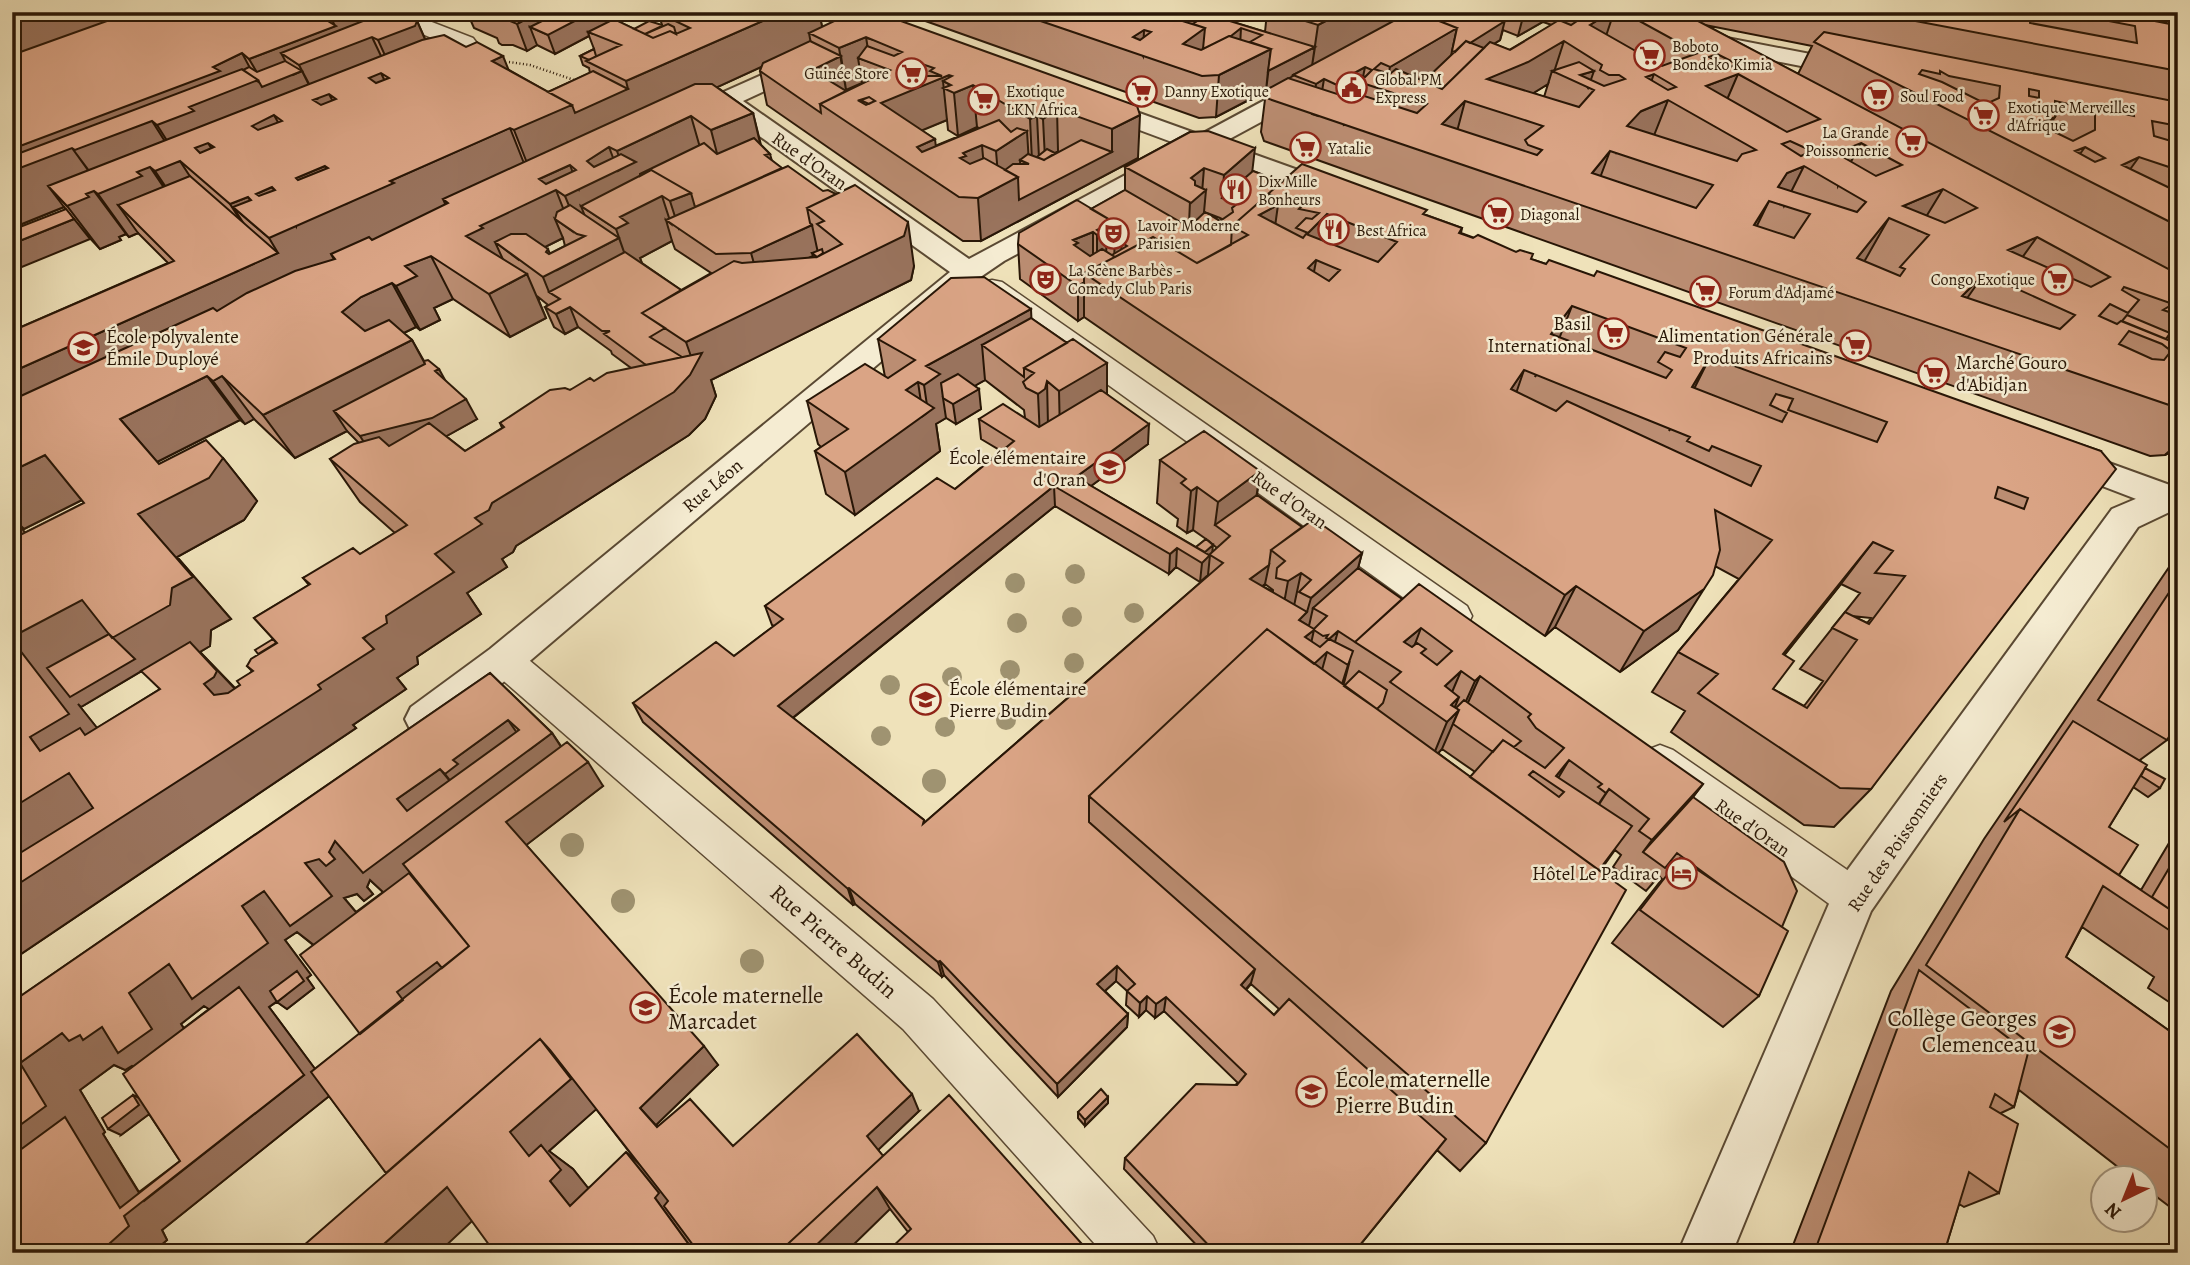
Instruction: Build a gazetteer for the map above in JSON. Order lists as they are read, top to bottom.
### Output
{
  "streets": {
    "street": [
      "Rue d'Oran",
      "Rue Léon",
      "Rue des Poissonniers",
      "Rue Pierre Budin"
    ]
  },
  "crossings": [
    ["Rue d'Oran", "Rue Léon"],
    ["Rue d'Oran", "Rue des Poissonniers"],
    ["Rue Léon", "Rue Pierre Budin"]
  ],
  "places": {
    "supermarket": [
      "Boboto Bondeko Kimia",
      "Guinée Store",
      "Danny Exotique",
      "Soul Food",
      "Exotique LKN Africa",
      "Exotique Merveilles d'Afrique",
      "La Grande Poissonnerie",
      "Yatalie",
      "Diagonal",
      "Congo Exotique",
      "Forum d'Adjamé",
      "Basil International",
      "Alimentation Générale Produits Africains",
      "Marché Gouro d'Abidjan"
    ],
    "public building": ["Global PM Express"],
    "restaurant": ["Dix Mille Bonheurs", "Best Africa"],
    "theatre": ["Lavoir Moderne Parisien", "La Scène Barbès - Comedy Club Paris"],
    "school or university": [
      "École polyvalente Émile Duployé",
      "École élémentaire d'Oran",
      "École élémentaire Pierre Budin",
      "École maternelle Marcadet",
      "Collège Georges Clemenceau",
      "École maternelle Pierre Budin"
    ],
    "hotel": ["Hôtel Le Padirac"]
  },
  "north": "bottom left"
}
